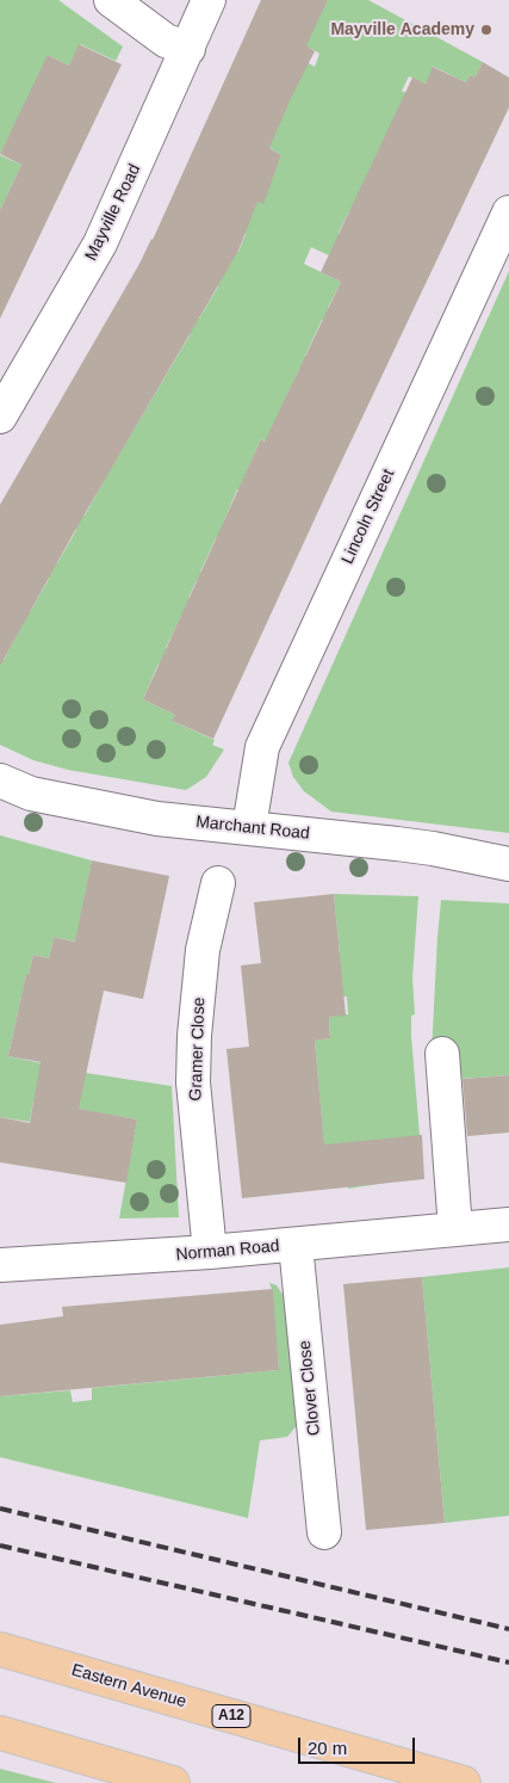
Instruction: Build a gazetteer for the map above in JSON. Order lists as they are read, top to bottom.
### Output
{
  "streets": {
    "highway": ["Eastern Avenue", "A12"],
    "street": [
      "Mayville Road",
      "Lincoln Street",
      "Marchant Road",
      "Gramer Close",
      "Norman Road",
      "Clover Close"
    ]
  },
  "crossings": [
    ["Lincoln Street", "Marchant Road"],
    ["Gramer Close", "Norman Road"],
    ["Norman Road", "Clover Close"]
  ],
  "places": ["Mayville Academy"],
  "scale_bar": "20 m"
}
